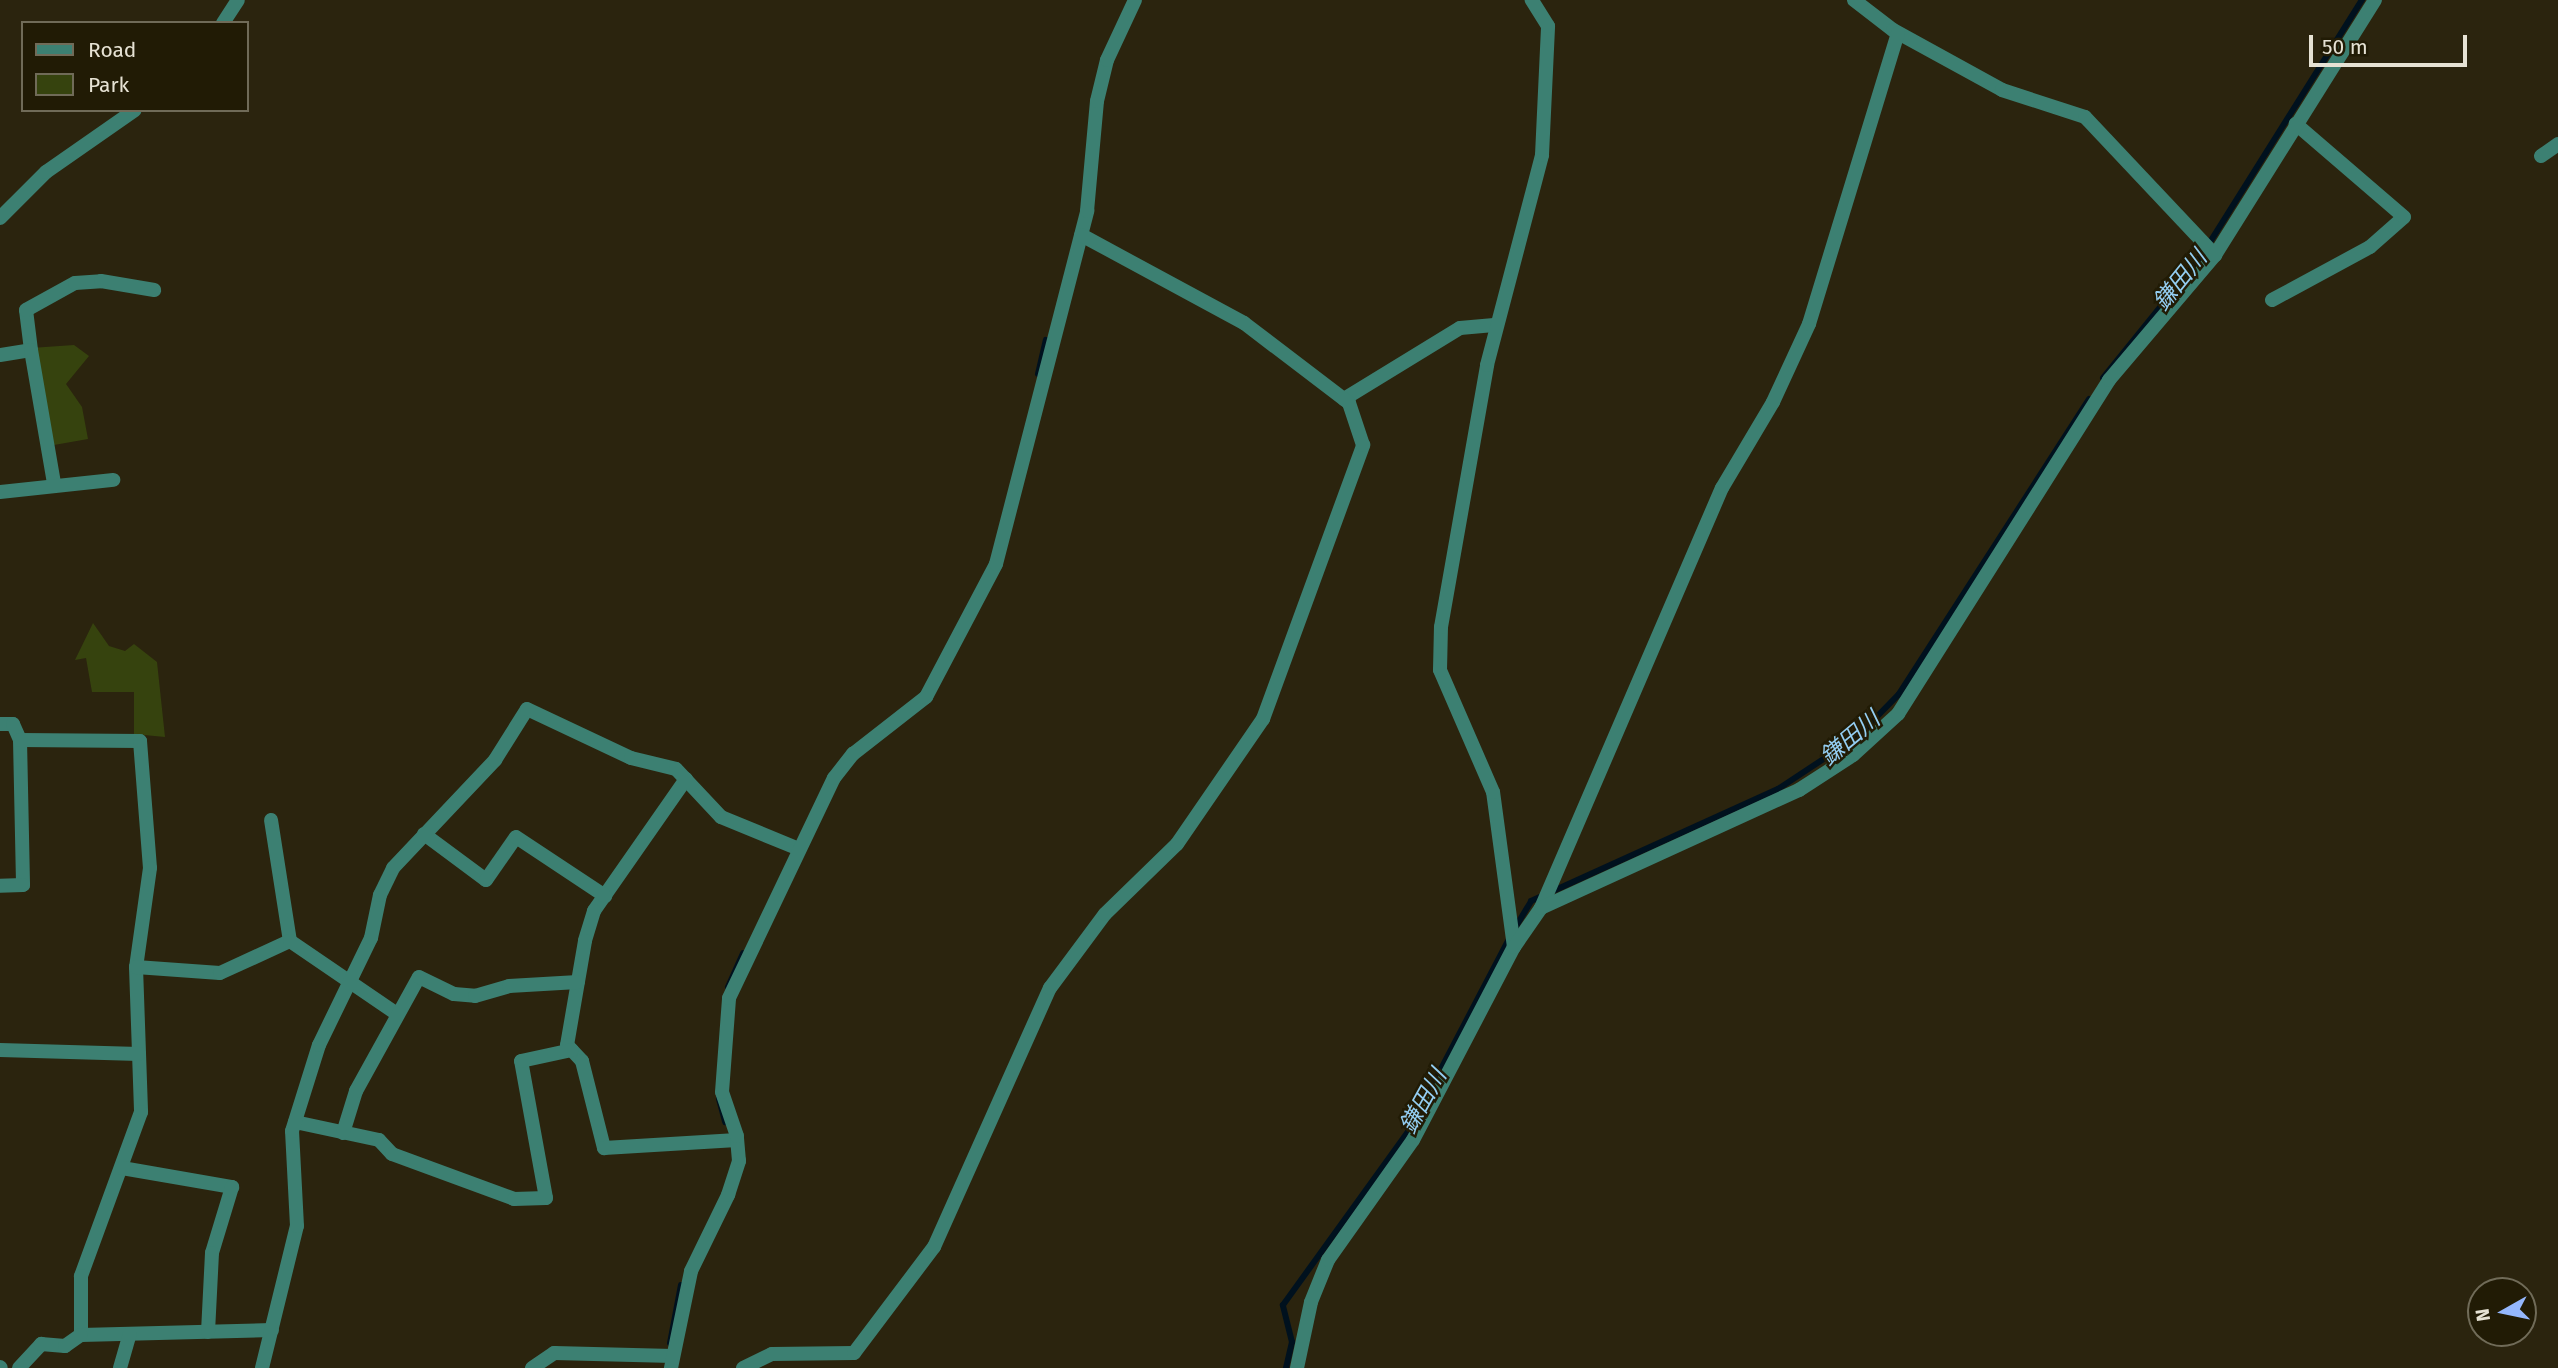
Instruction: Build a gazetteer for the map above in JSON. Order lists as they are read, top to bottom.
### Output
{
  "water": ["鎌田川"],
  "legend": ["Road", "Park"],
  "scale_bar": "50 m",
  "north": "left"
}
